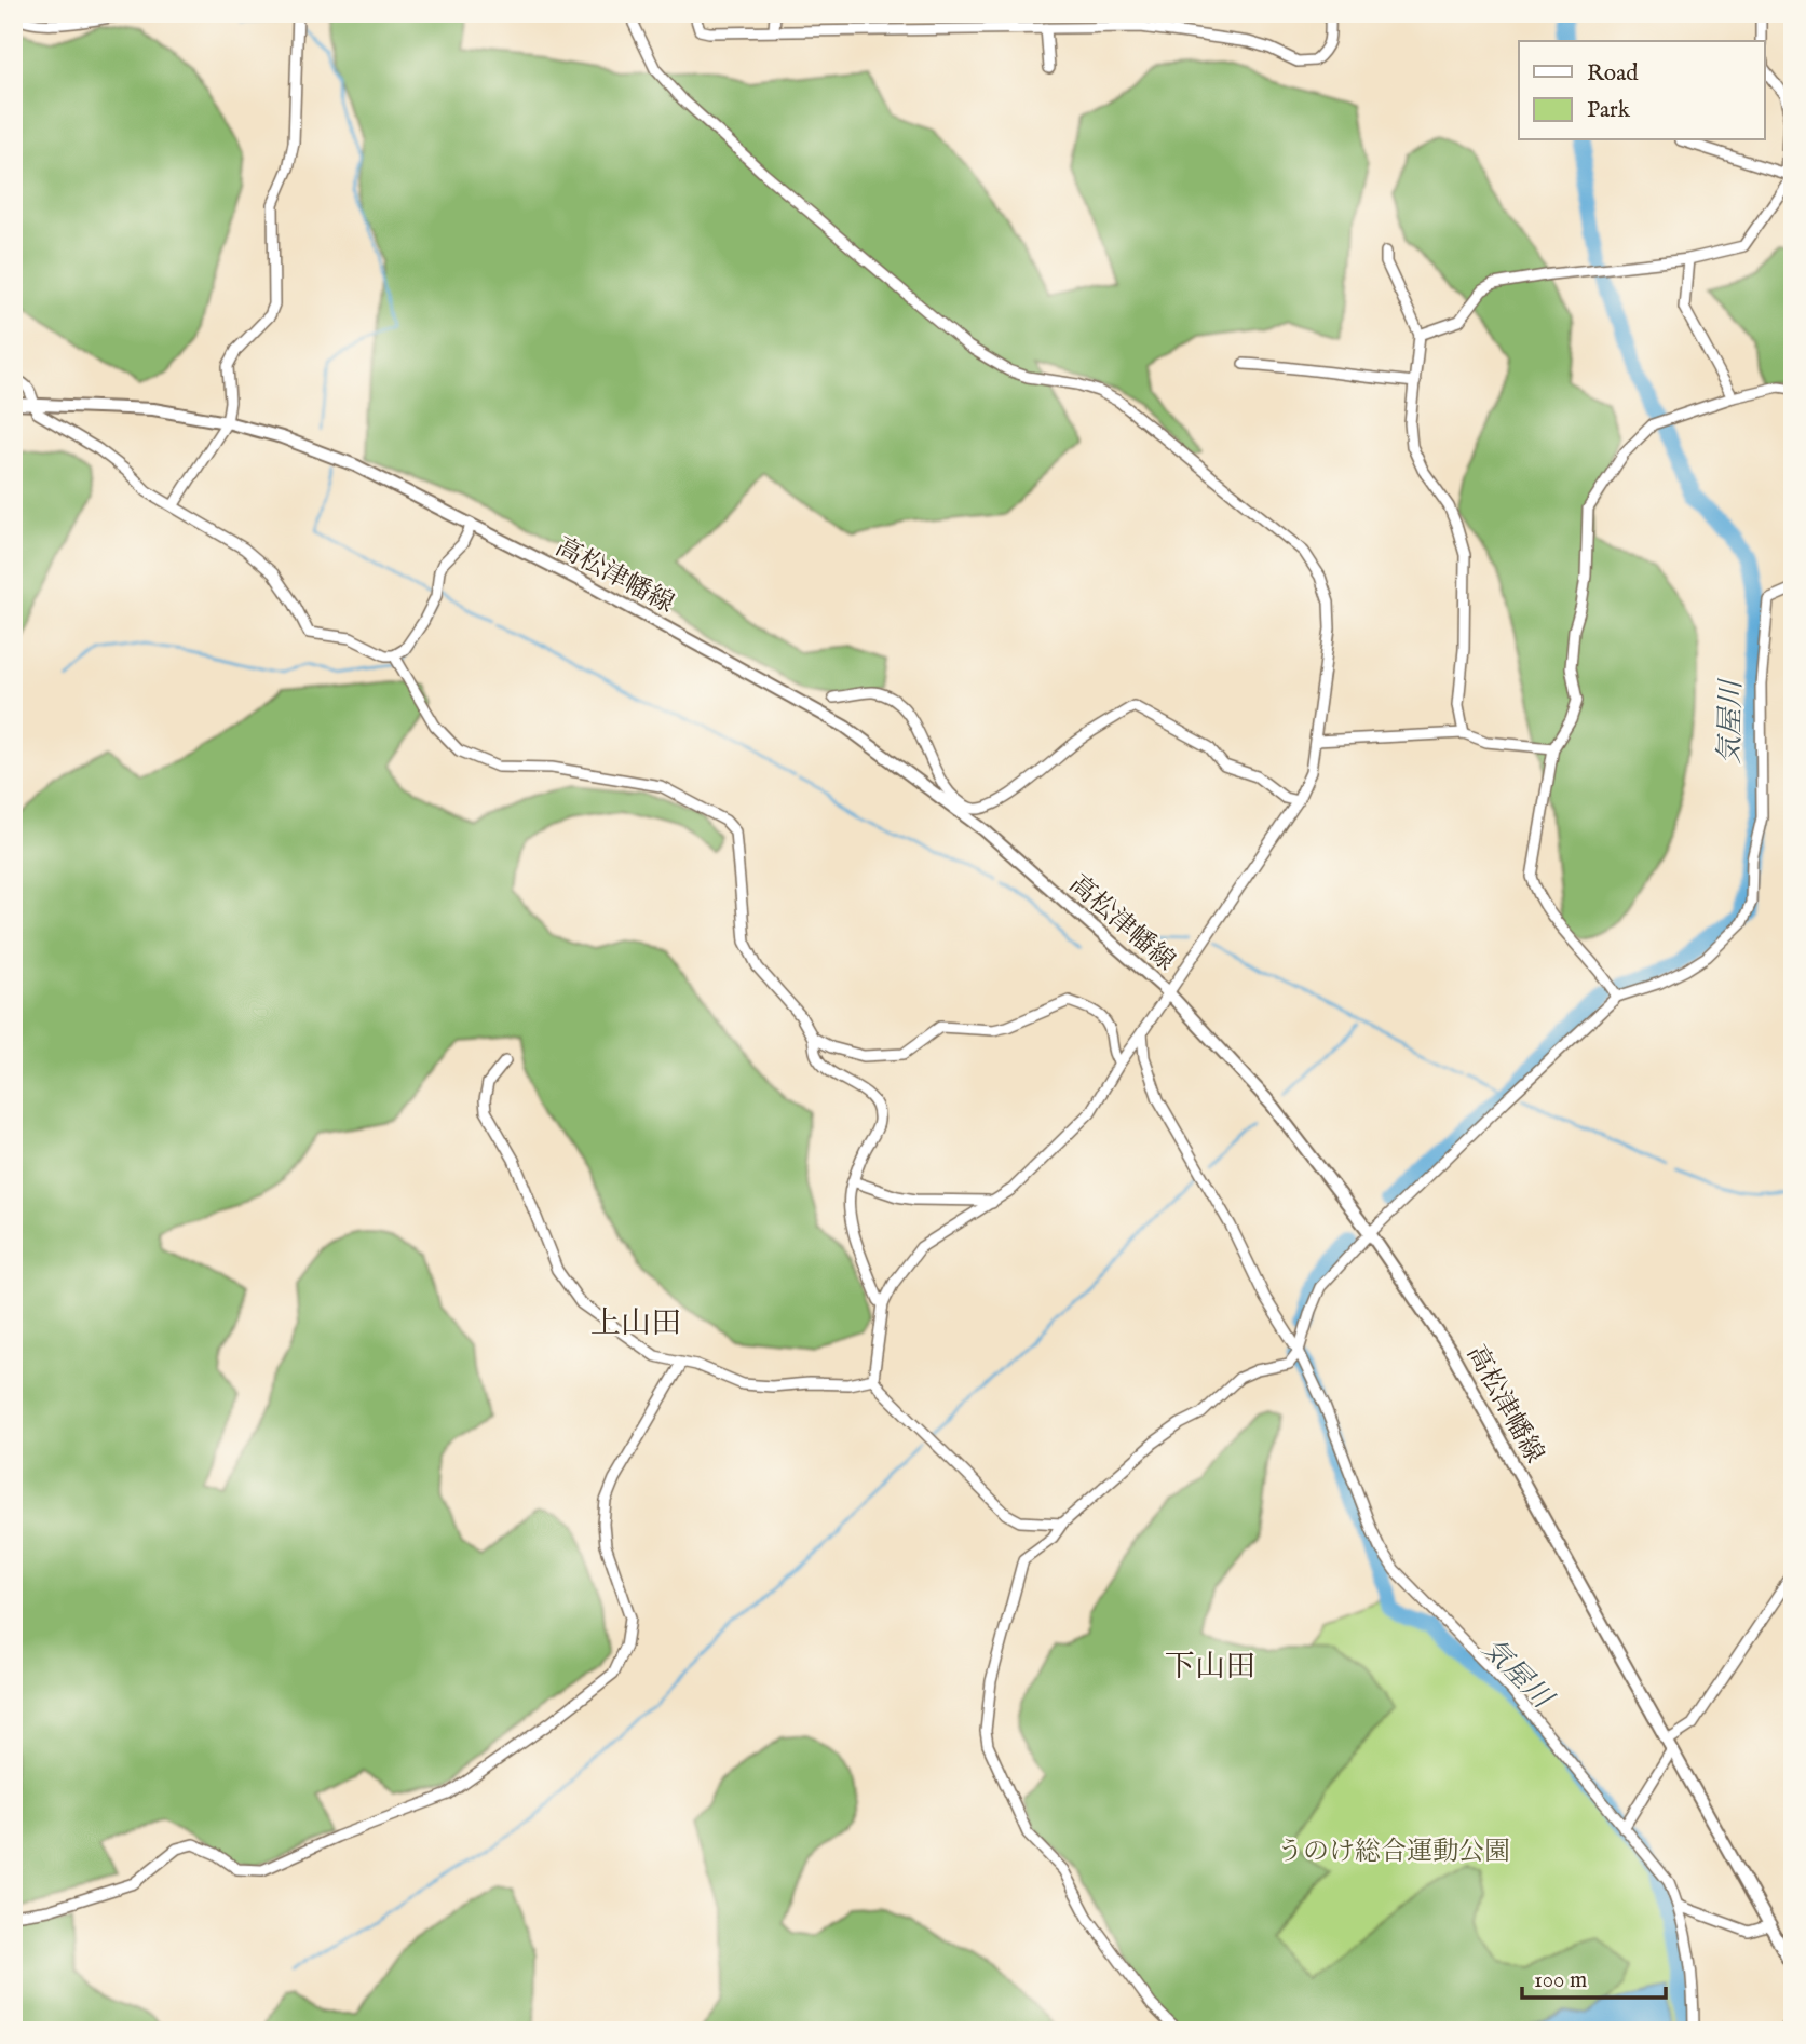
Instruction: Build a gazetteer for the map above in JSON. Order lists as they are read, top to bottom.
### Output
{
  "streets": {
    "main road": ["高松津幡線"]
  },
  "districts": ["上山田", "下山田"],
  "water": ["気屋川"],
  "parks": ["うのけ総合運動公園"],
  "legend": ["Road", "Park"],
  "scale_bar": "100 m"
}
